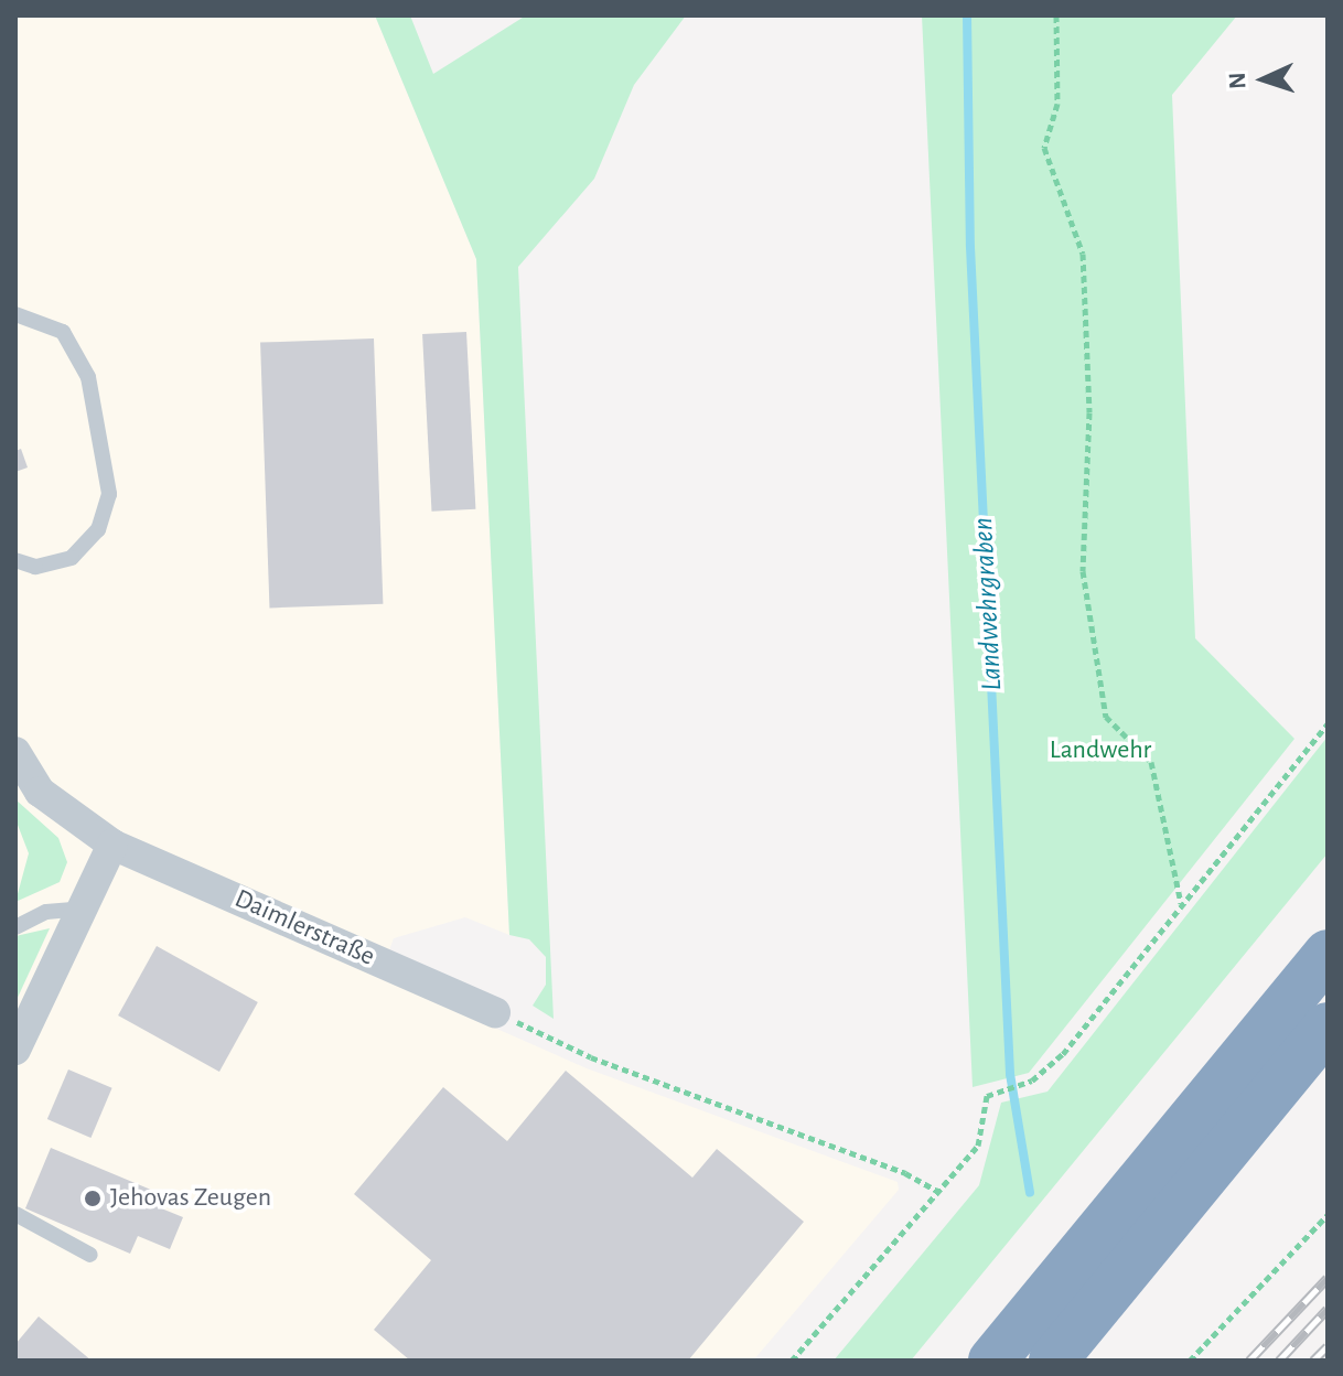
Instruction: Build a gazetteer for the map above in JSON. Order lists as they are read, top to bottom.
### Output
{
  "streets": {
    "street": ["Daimlerstraße"]
  },
  "water": ["Landwehrgraben"],
  "parks": ["Landwehr"],
  "places": ["Jehovas Zeugen"],
  "north": "left"
}
